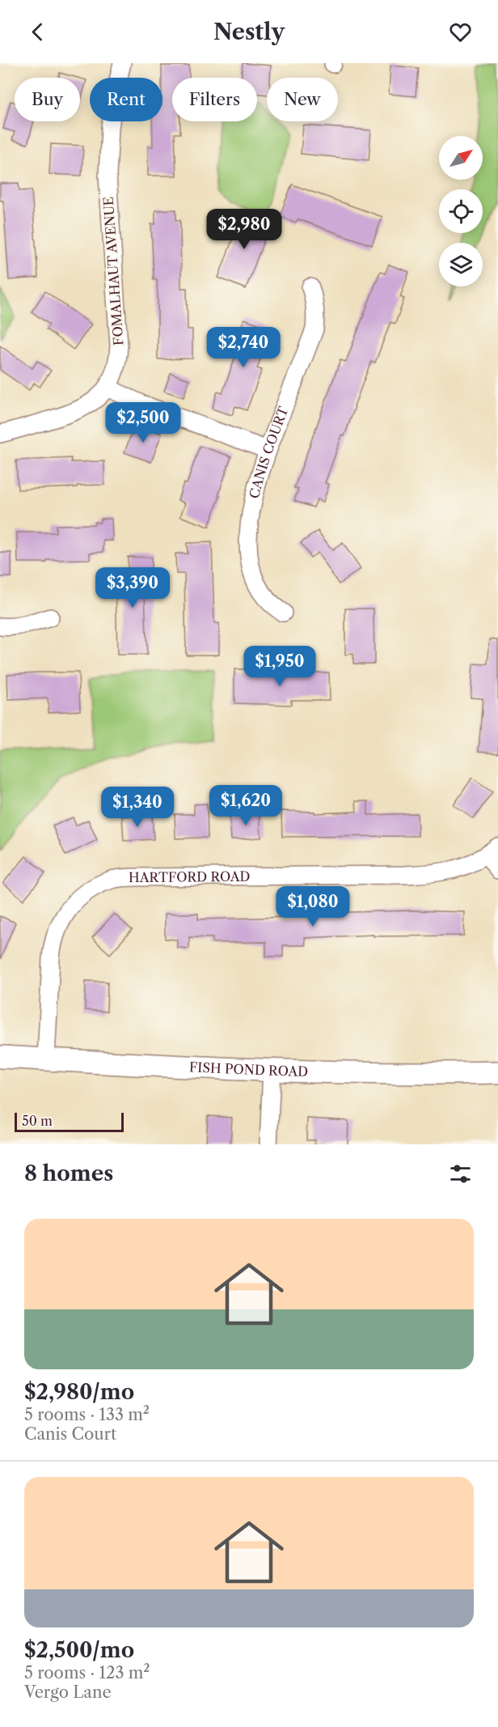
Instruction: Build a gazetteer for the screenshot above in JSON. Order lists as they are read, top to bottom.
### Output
{
  "streets": {
    "street": [
      "FOMALHAUT AVENUE",
      "CANIS COURT",
      "HARTFORD ROAD",
      "FISH POND ROAD"
    ]
  },
  "crossings": [
    ["HARTFORD ROAD", "FISH POND ROAD"]
  ],
  "scale_bar": "50 m",
  "north": "top right",
  "page": {
    "header": "Nestly",
    "chip": [
      "Buy",
      "Rent",
      "Filters",
      "New"
    ],
    "price": [
      "$2,980",
      "$2,740",
      "$2,500",
      "$3,390",
      "$1,950",
      "$1,620",
      "$1,340",
      "$1,080"
    ],
    "scale": "50 m",
    "heading": "8 homes",
    "list": [
      {
        "name": "$2,980/mo",
        "note": "5 rooms · 133 m² · Canis Court"
      },
      {
        "name": "$2,500/mo",
        "note": "5 rooms · 123 m² · Vergo Lane"
      }
    ]
  }
}
